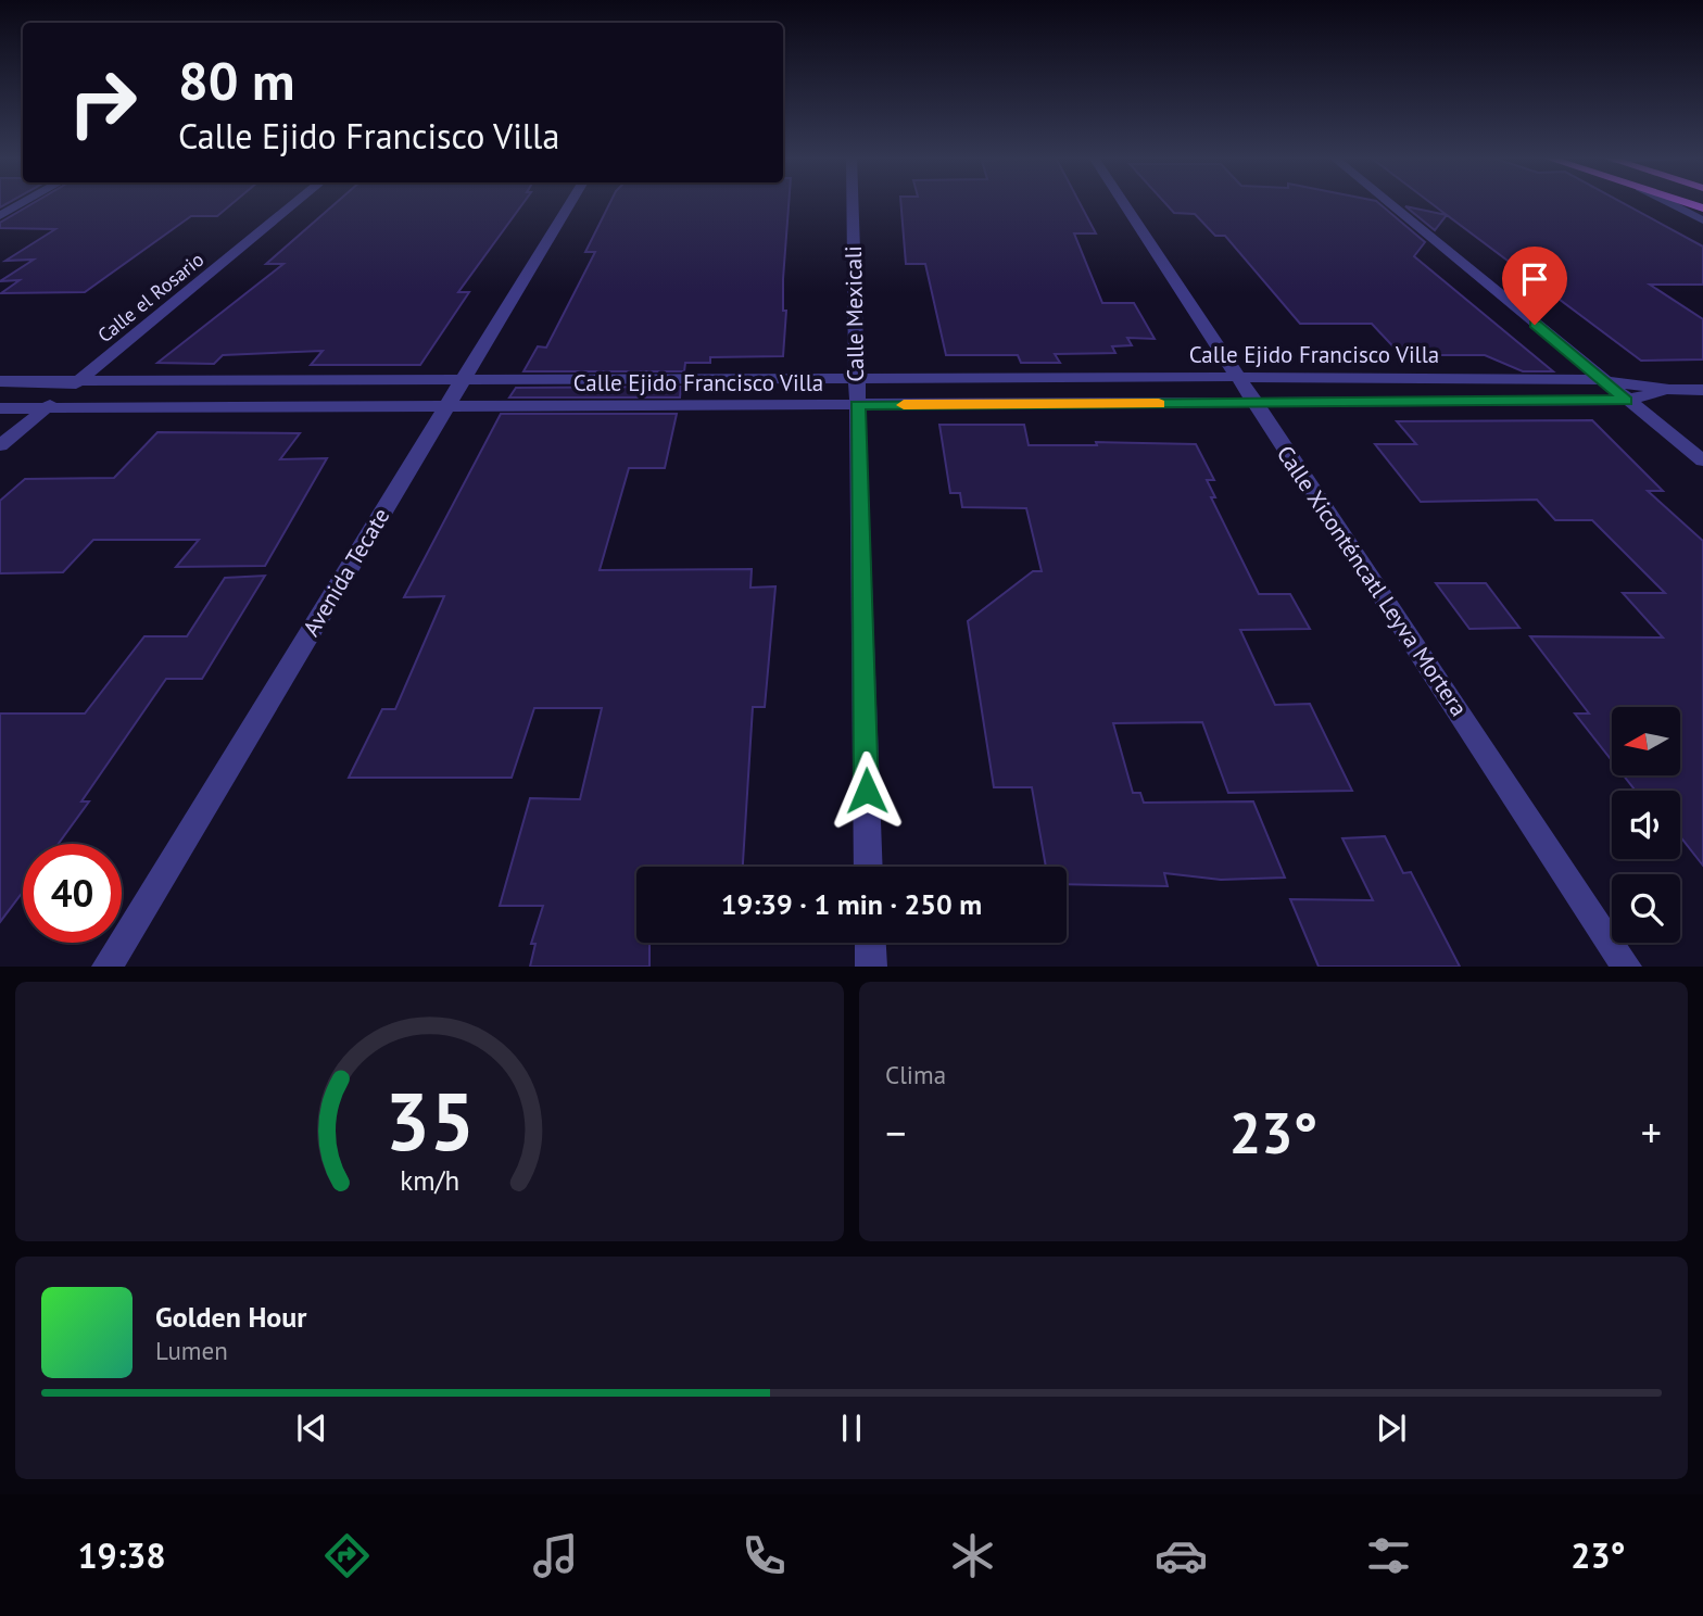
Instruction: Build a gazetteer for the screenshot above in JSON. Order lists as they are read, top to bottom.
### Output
{
  "streets": {
    "street": [
      "Calle el Rosario",
      "Calle Mexicali",
      "Calle Ejido Francisco Villa",
      "Avenida Tecate",
      "Calle Xiconténcatl Leyva Mortera"
    ]
  },
  "crossings": [
    ["Calle el Rosario", "Calle Ejido Francisco Villa"],
    ["Calle Mexicali", "Calle Ejido Francisco Villa"],
    ["Calle Ejido Francisco Villa", "Avenida Tecate"],
    ["Calle Ejido Francisco Villa", "Calle Xiconténcatl Leyva Mortera"]
  ],
  "north": "left",
  "page": {
    "turn": ["80 m", "Calle Ejido Francisco Villa"],
    "limit": "40",
    "trip": "19:39 · 1 min · 250 m",
    "tile": "Clima",
    "heat": ["−", "23°", "+"],
    "song": ["Golden Hour", "Lumen"],
    "tabs": ["19:38", "23°"],
    "gauge": ["35", "km/h"]
  }
}
